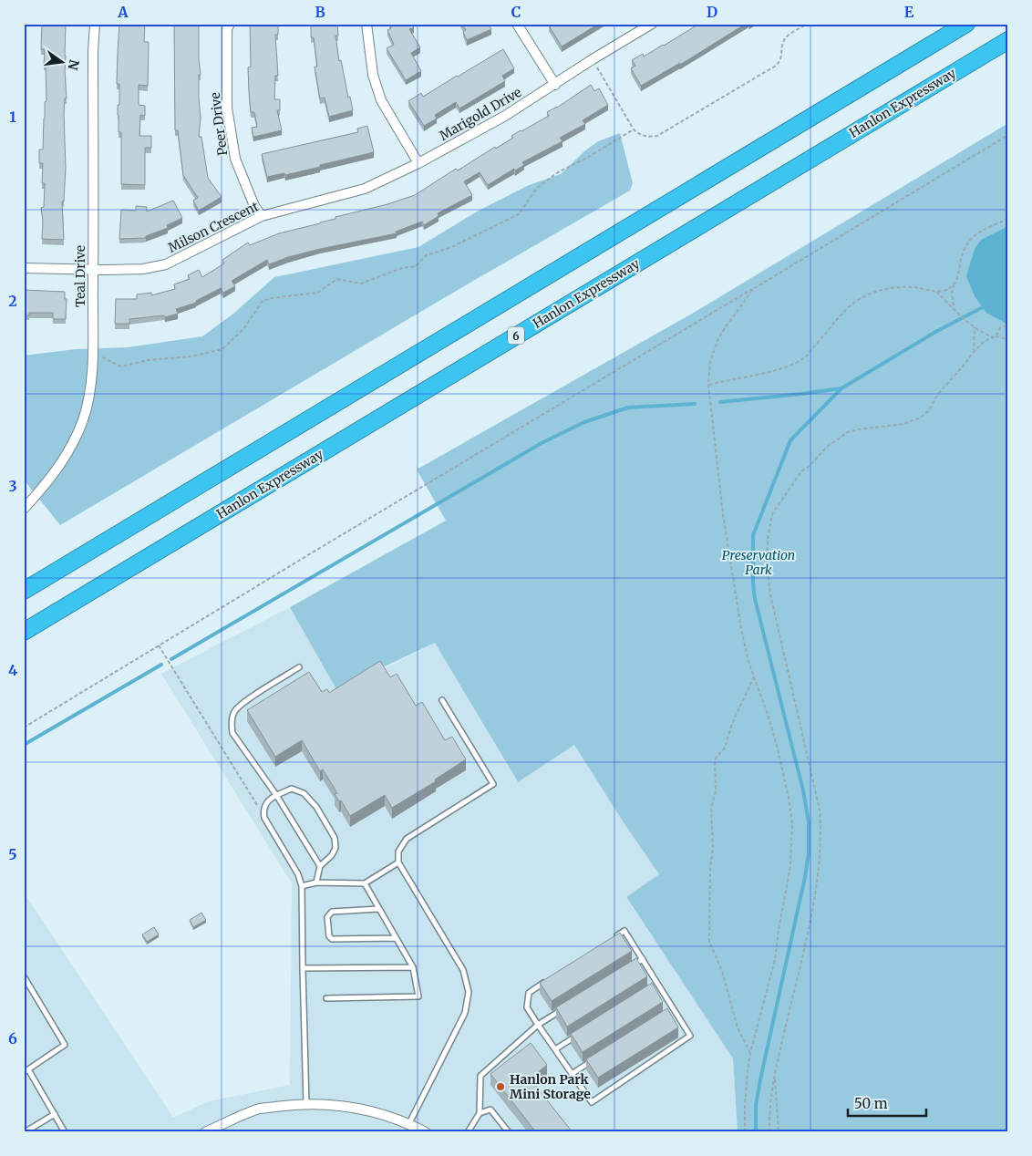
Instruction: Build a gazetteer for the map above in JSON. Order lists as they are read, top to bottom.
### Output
{
  "streets": {
    "highway": ["Hanlon Expressway", "6"],
    "street": [
      "Marigold Drive",
      "Peer Drive",
      "Milson Crescent",
      "Teal Drive"
    ]
  },
  "crossings": [
    ["Marigold Drive", "Milson Crescent"],
    ["Peer Drive", "Milson Crescent"],
    ["Milson Crescent", "Teal Drive"]
  ],
  "parks": ["Preservation Park"],
  "places": ["Hanlon Park Mini Storage"],
  "scale_bar": "50 m",
  "north": "right",
  "grid": {
    "columns": [
      "A",
      "B",
      "C",
      "D",
      "E"
    ],
    "rows": [
      "1",
      "2",
      "3",
      "4",
      "5",
      "6"
    ]
  }
}
